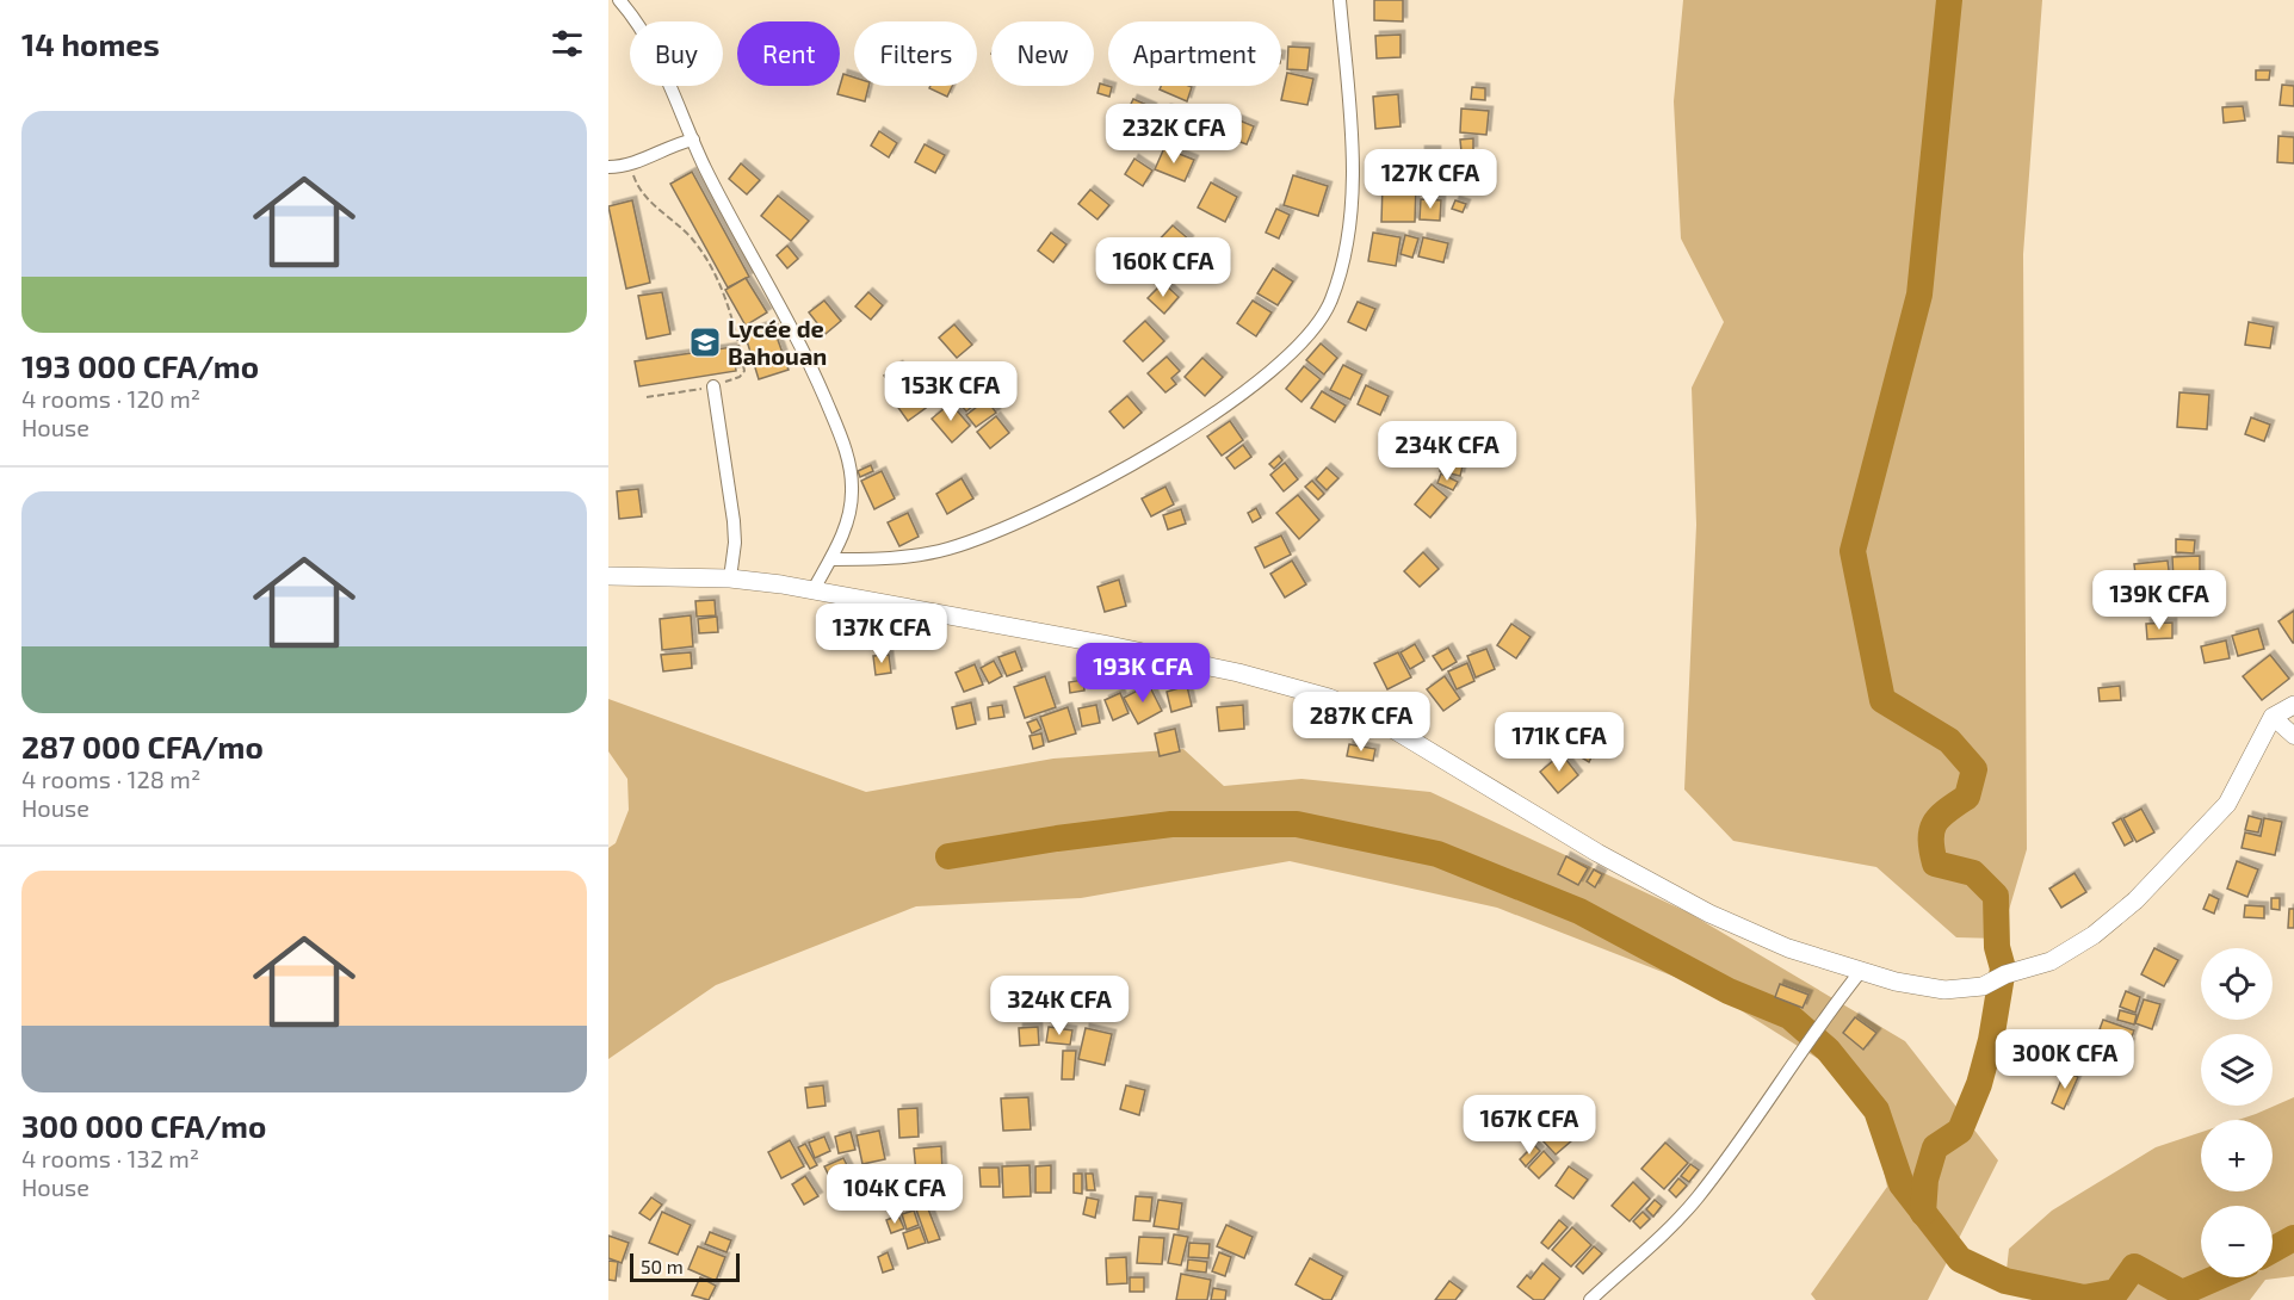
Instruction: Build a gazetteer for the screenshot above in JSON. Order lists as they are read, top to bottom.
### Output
{
  "places": {
    "school or university": ["Lycée de Bahouan"]
  },
  "scale_bar": "50 m",
  "page": {
    "heading": "14 homes",
    "chip": [
      "Buy",
      "Rent",
      "Filters",
      "New",
      "Apartment"
    ],
    "list": [
      {
        "name": "193 000 CFA/mo",
        "note": "4 rooms · 120 m² · House"
      },
      {
        "name": "287 000 CFA/mo",
        "note": "4 rooms · 128 m² · House"
      },
      {
        "name": "300 000 CFA/mo",
        "note": "4 rooms · 132 m² · House"
      }
    ],
    "price": [
      "232K CFA",
      "127K CFA",
      "160K CFA",
      "153K CFA",
      "234K CFA",
      "139K CFA",
      "137K CFA",
      "193K CFA",
      "287K CFA",
      "171K CFA",
      "324K CFA",
      "300K CFA",
      "167K CFA",
      "104K CFA"
    ],
    "map_buttons": ["+", "−"],
    "scale": "50 m"
  }
}
